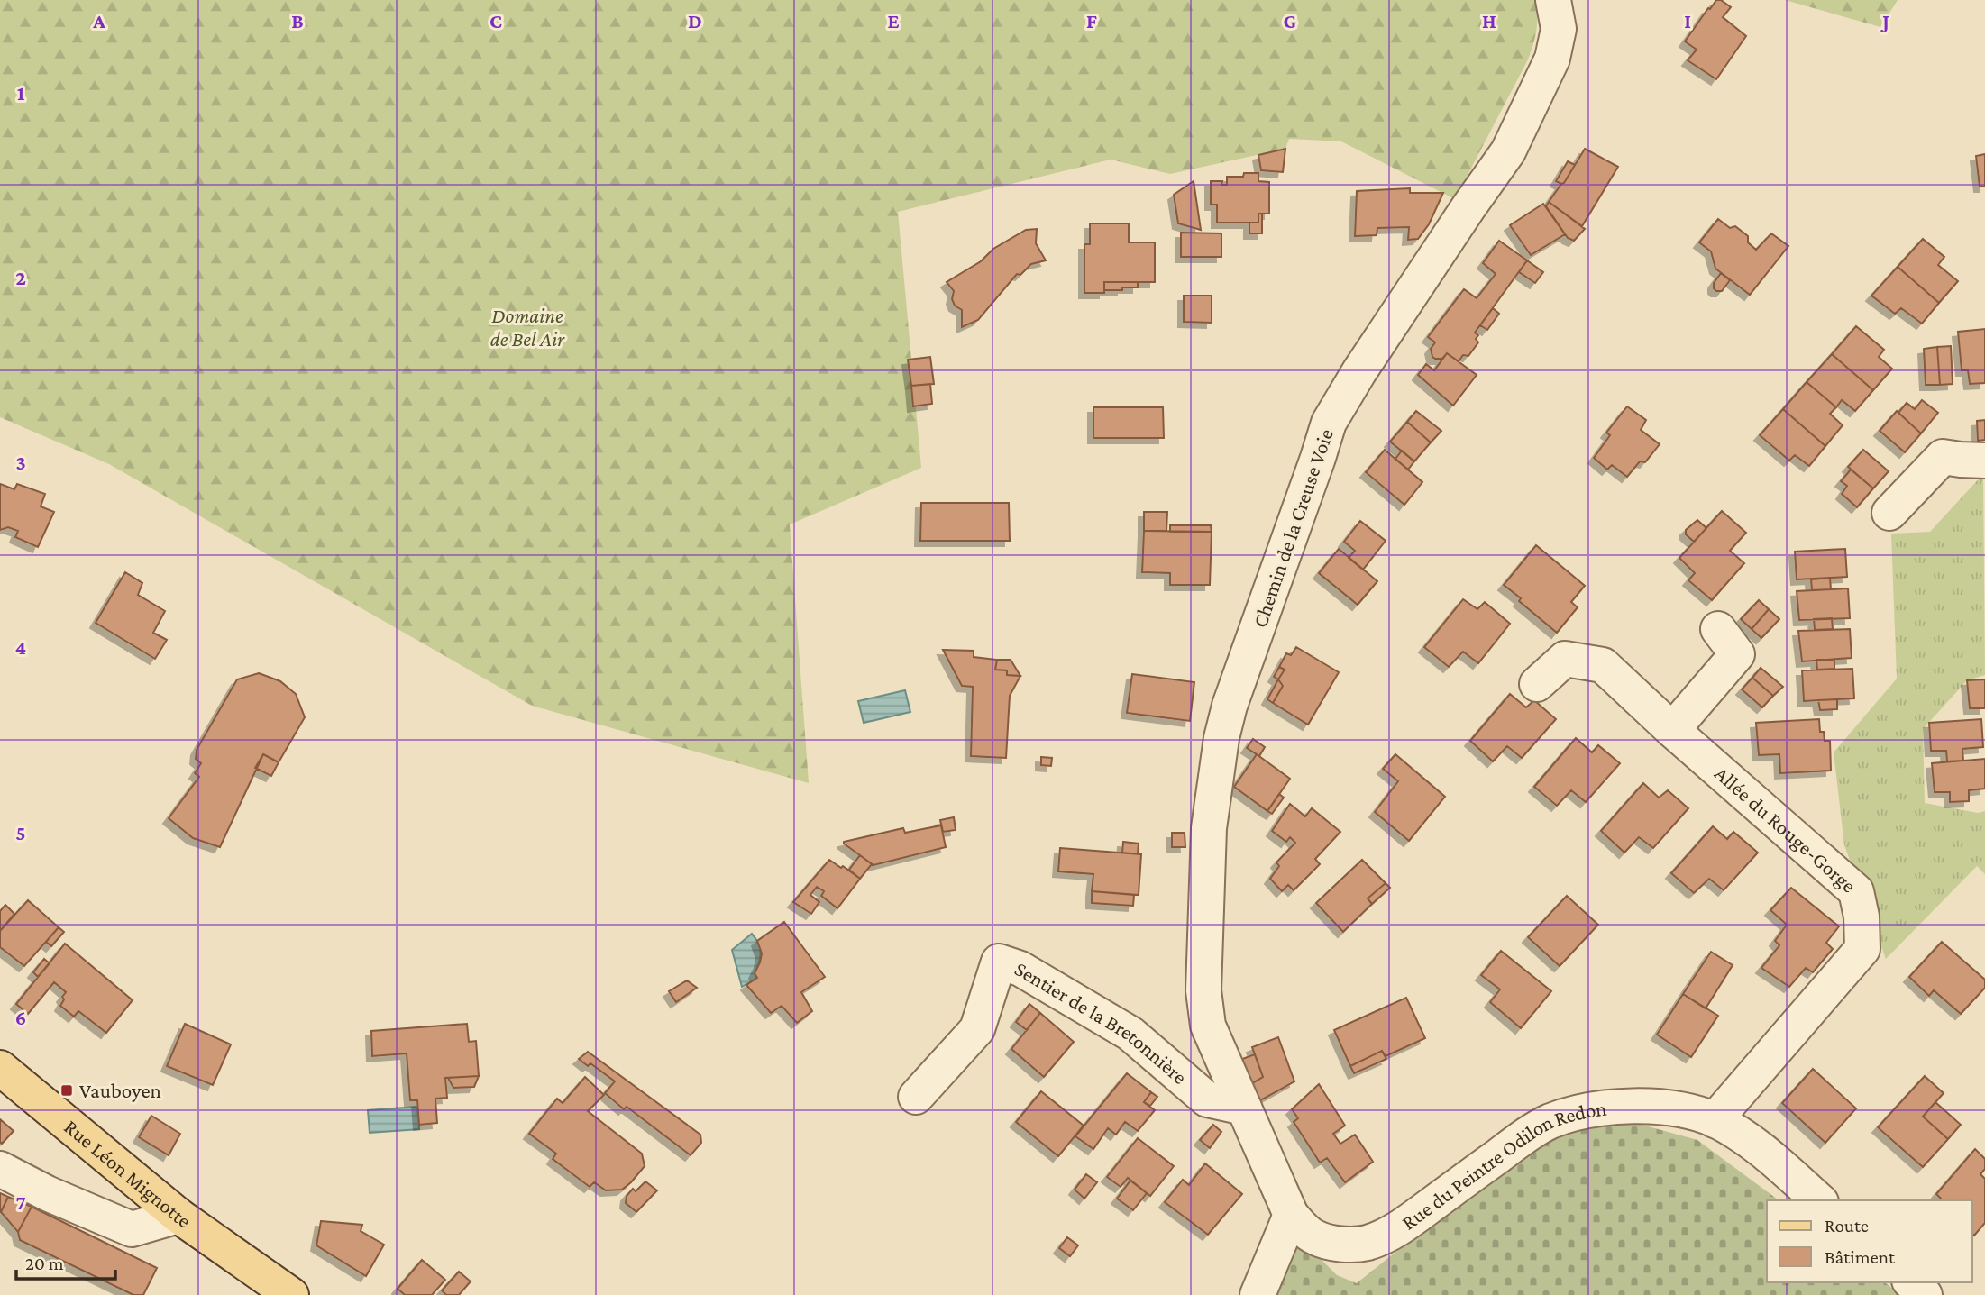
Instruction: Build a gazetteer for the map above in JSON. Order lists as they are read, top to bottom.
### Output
{
  "streets": {
    "main road": ["Rue Léon Mignotte"],
    "street": [
      "Chemin de la Creuse Voie",
      "Allée du Rouge-Gorge",
      "Sentier de la Bretonnière",
      "Rue du Peintre Odilon Redon"
    ]
  },
  "crossings": [
    ["Chemin de la Creuse Voie", "Sentier de la Bretonnière"],
    ["Chemin de la Creuse Voie", "Rue du Peintre Odilon Redon"],
    ["Allée du Rouge-Gorge", "Rue du Peintre Odilon Redon"],
    ["Sentier de la Bretonnière", "Rue du Peintre Odilon Redon"]
  ],
  "parks": ["Domaine de Bel Air"],
  "places": {
    "transit": ["Vauboyen"]
  },
  "legend": ["Route", "Bâtiment"],
  "scale_bar": "20 m",
  "grid": {
    "columns": [
      "A",
      "B",
      "C",
      "D",
      "E",
      "F",
      "G",
      "H",
      "I",
      "J"
    ],
    "rows": [
      "1",
      "2",
      "3",
      "4",
      "5",
      "6",
      "7"
    ]
  }
}
